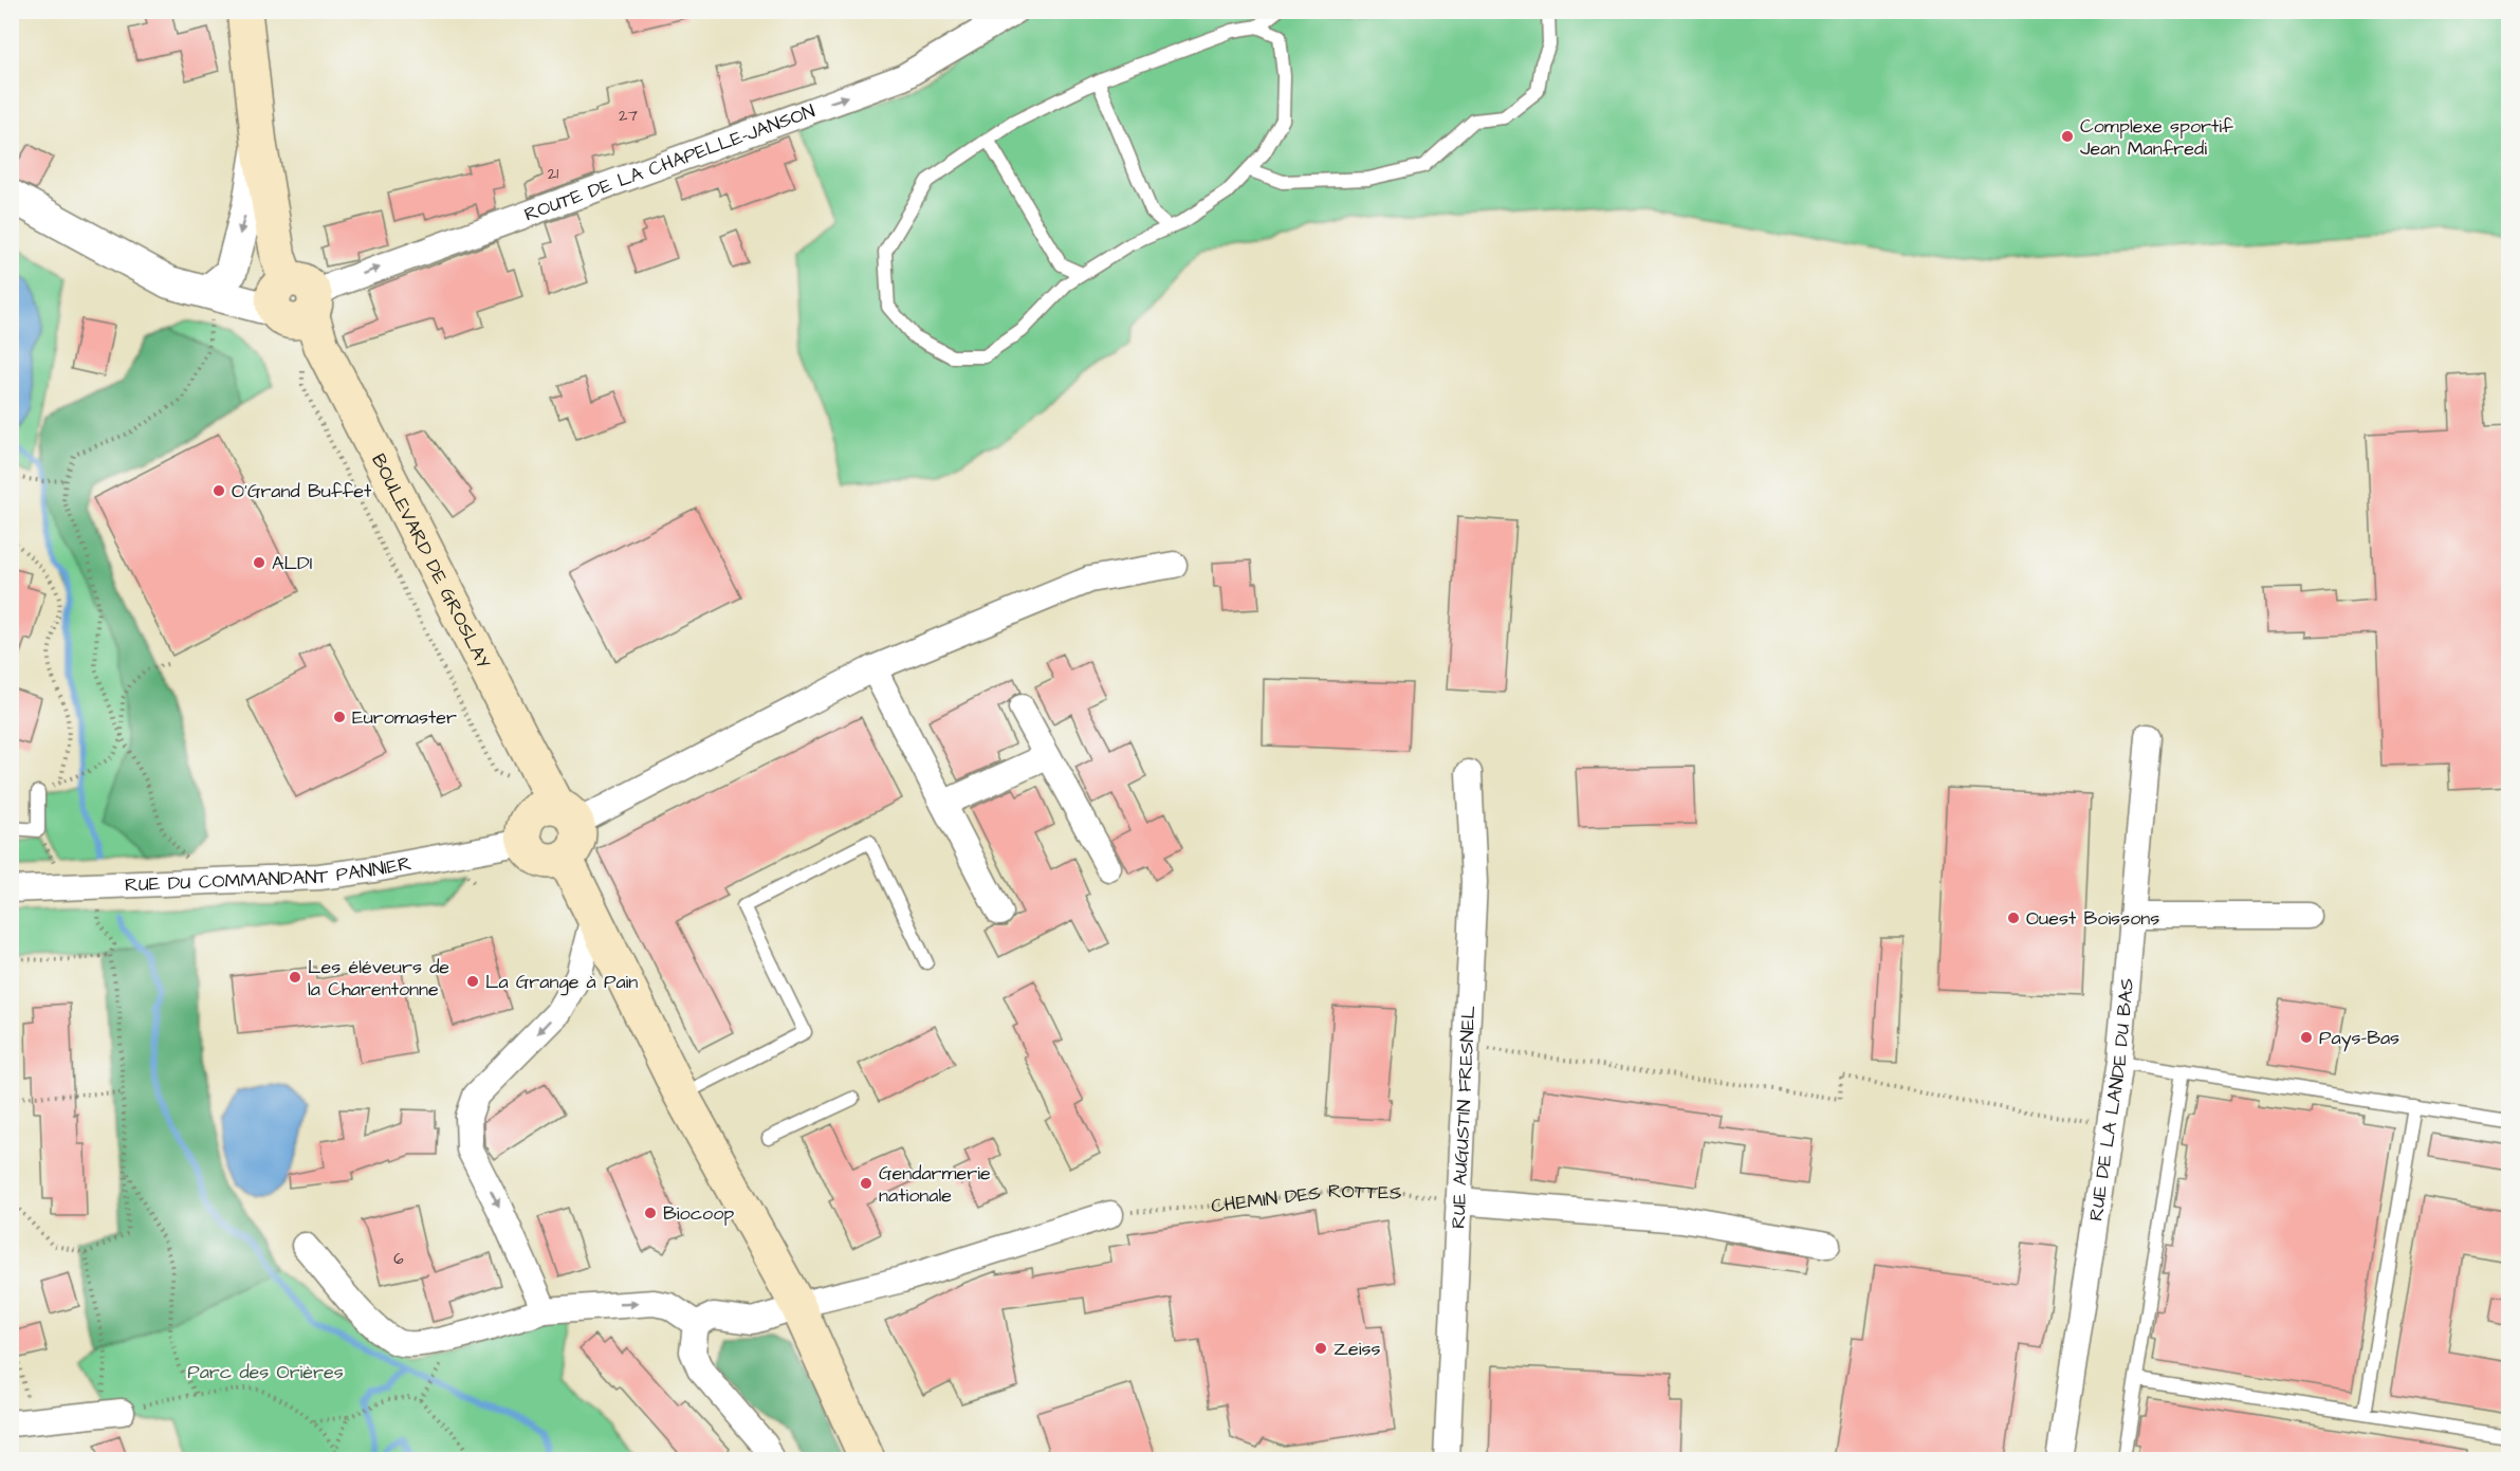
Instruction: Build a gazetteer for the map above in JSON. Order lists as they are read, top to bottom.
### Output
{
  "streets": {
    "main road": ["BOULEVARD DE GROSLAY"],
    "street": [
      "ROUTE DE LA CHAPELLE-JANSON",
      "RUE DU COMMANDANT PANNIER",
      "RUE DE LA LANDE DU BAS",
      "RUE AUGUSTIN FRESNEL"
    ],
    "path": ["CHEMIN DES ROTTES"]
  },
  "crossings": [
    ["ROUTE DE LA CHAPELLE-JANSON", "BOULEVARD DE GROSLAY"],
    ["BOULEVARD DE GROSLAY", "RUE DU COMMANDANT PANNIER"],
    ["RUE AUGUSTIN FRESNEL", "CHEMIN DES ROTTES"]
  ],
  "one_way": ["ROUTE DE LA CHAPELLE-JANSON"],
  "parks": ["Parc des Orières"],
  "places": [
    "Complexe sportif Jean Manfredi",
    "O'Grand Buffet",
    "ALDI",
    "Euromaster",
    "Ouest Boissons",
    "Les éléveurs de la Charentonne",
    "La Grange à Pain",
    "Pays-Bas",
    "Gendarmerie nationale",
    "Biocoop",
    "Zeiss"
  ],
  "house_numbers": ["27", "21", "6"]
}
